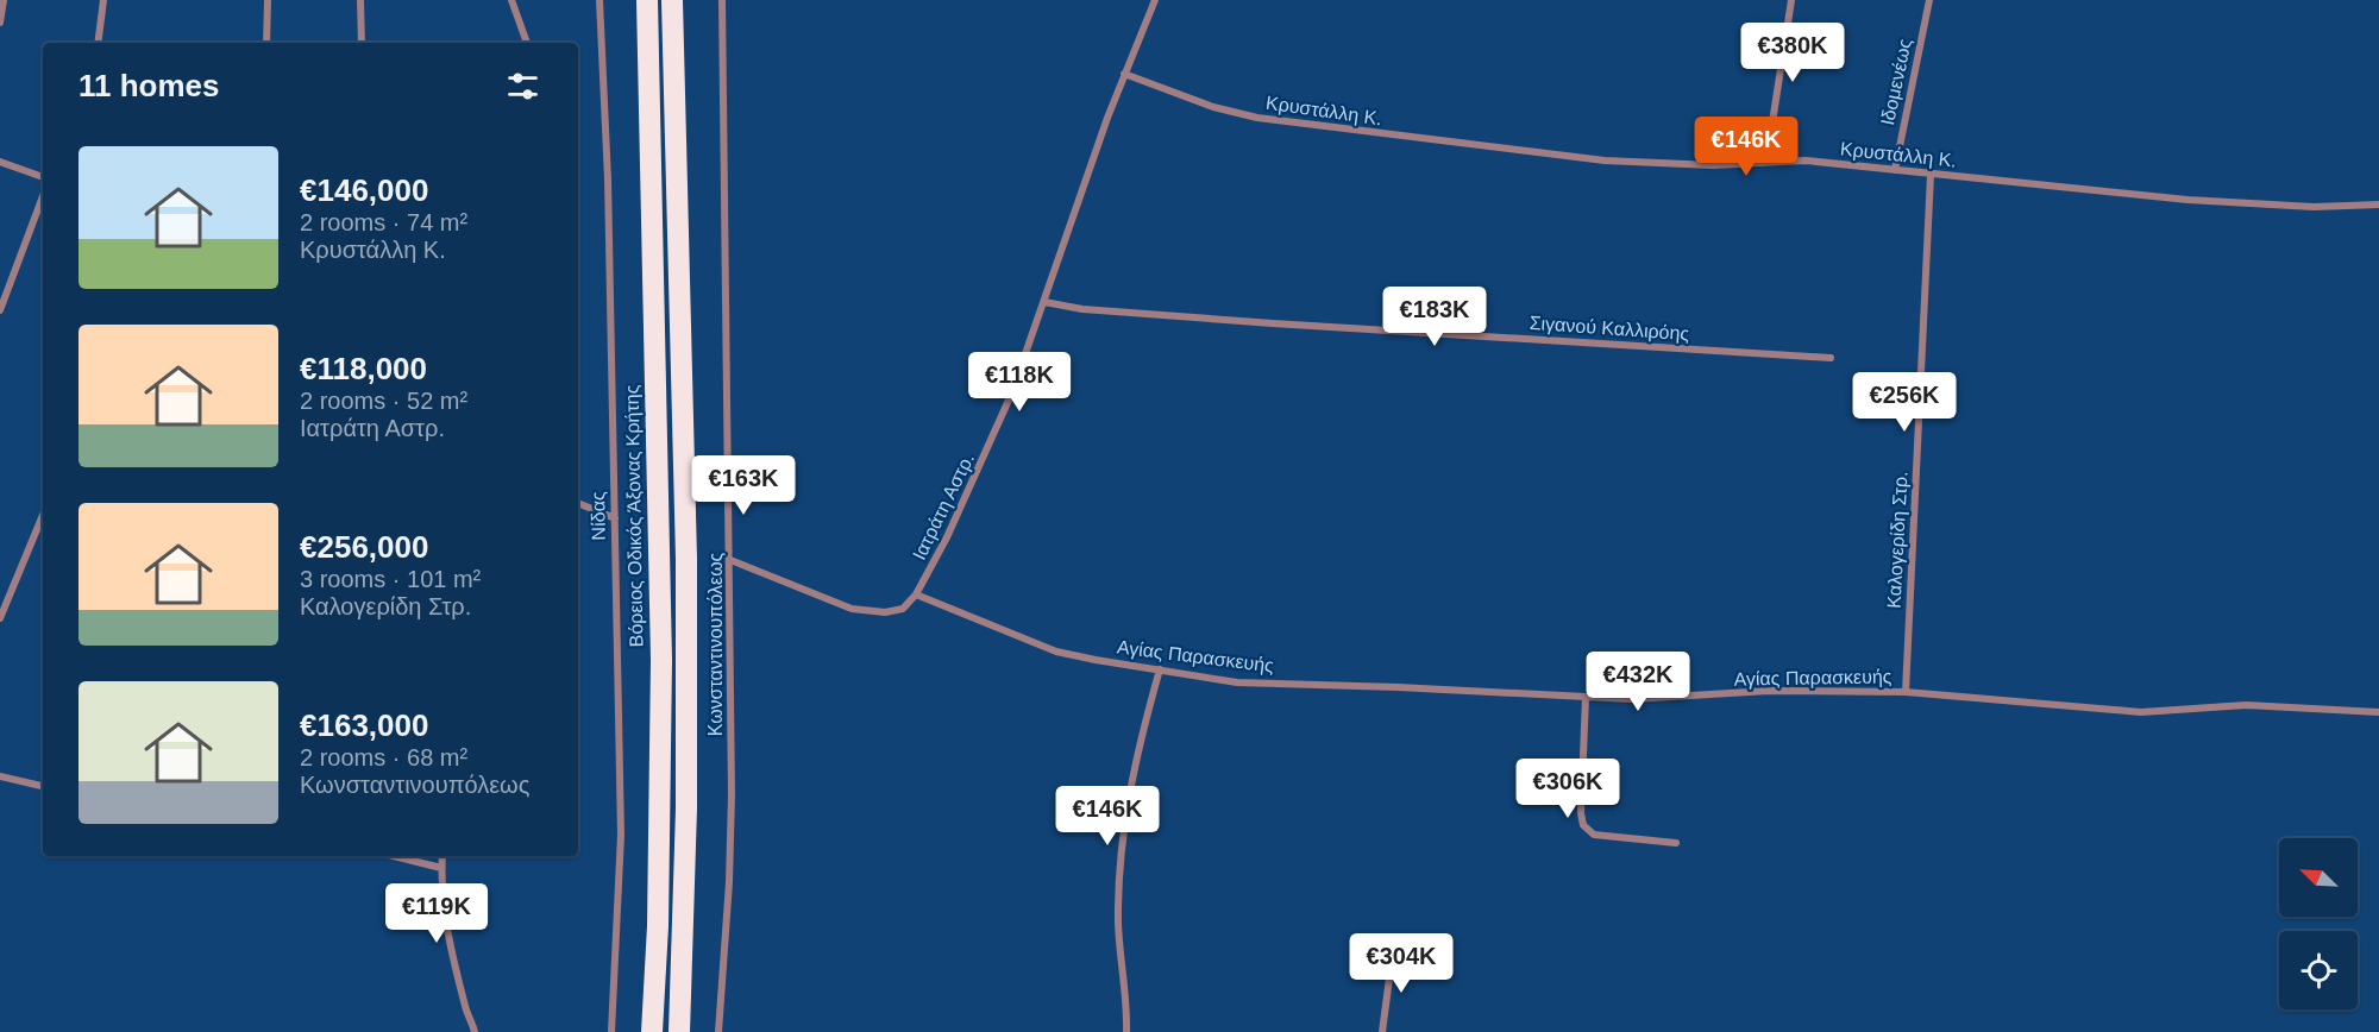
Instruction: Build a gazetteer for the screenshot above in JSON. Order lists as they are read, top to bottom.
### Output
{
  "streets": {
    "highway": ["Βόρειος Οδικός Άξονας Κρήτης"],
    "street": [
      "Ιδομενέως",
      "Κρυστάλλη Κ.",
      "Σιγανού Καλλιρόης",
      "Ιατράτη Αστρ.",
      "Νίδας",
      "Καλογερίδη Στρ.",
      "Κωνσταντινουπόλεως",
      "Αγίας Παρασκευής"
    ]
  },
  "crossings": [
    ["Ιδομενέως", "Κρυστάλλη Κ."],
    ["Κρυστάλλη Κ.", "Ιατράτη Αστρ."],
    ["Κρυστάλλη Κ.", "Καλογερίδη Στρ."],
    ["Σιγανού Καλλιρόης", "Ιατράτη Αστρ."],
    ["Ιατράτη Αστρ.", "Κωνσταντινουπόλεως"],
    ["Ιατράτη Αστρ.", "Αγίας Παρασκευής"],
    ["Καλογερίδη Στρ.", "Αγίας Παρασκευής"]
  ],
  "north": "top left",
  "page": {
    "price": [
      "€380K",
      "€146K",
      "€183K",
      "€118K",
      "€256K",
      "€163K",
      "€432K",
      "€306K",
      "€146K",
      "€119K",
      "€304K"
    ],
    "heading": "11 homes",
    "list": [
      {
        "name": "€146,000",
        "note": "2 rooms · 74 m² · Κρυστάλλη Κ."
      },
      {
        "name": "€118,000",
        "note": "2 rooms · 52 m² · Ιατράτη Αστρ."
      },
      {
        "name": "€256,000",
        "note": "3 rooms · 101 m² · Καλογερίδη Στρ."
      },
      {
        "name": "€163,000",
        "note": "2 rooms · 68 m² · Κωνσταντινουπόλεως"
      }
    ]
  }
}
